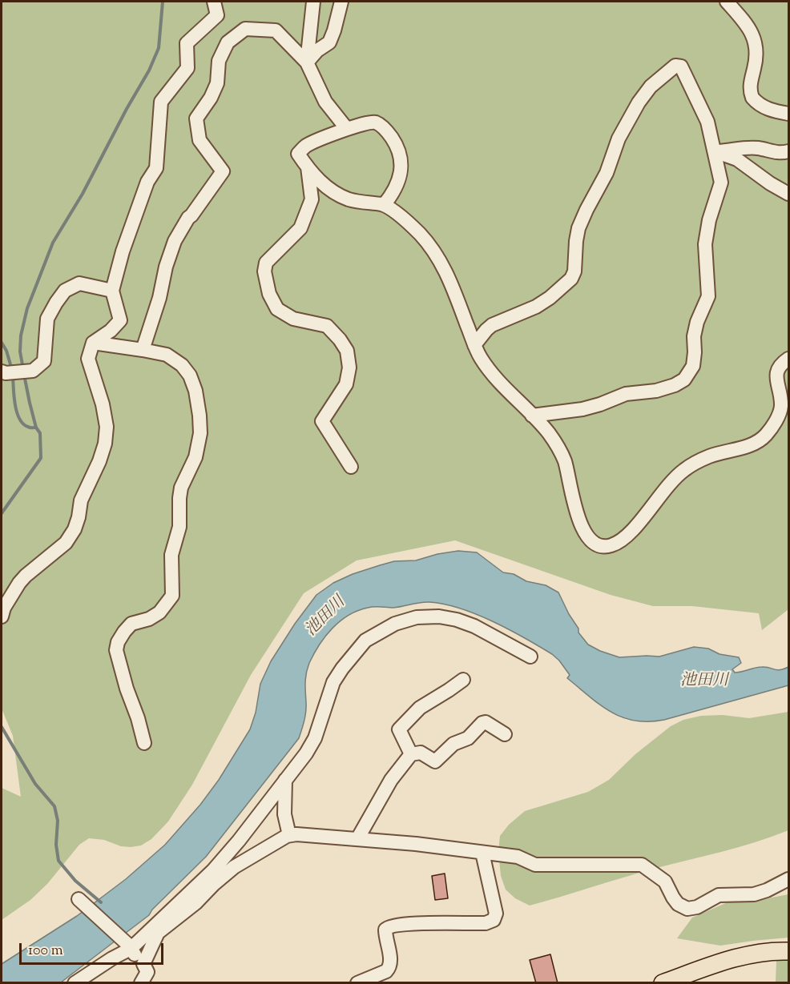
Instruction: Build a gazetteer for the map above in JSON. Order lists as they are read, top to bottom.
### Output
{
  "water": ["池田川"],
  "scale_bar": "100 m"
}
